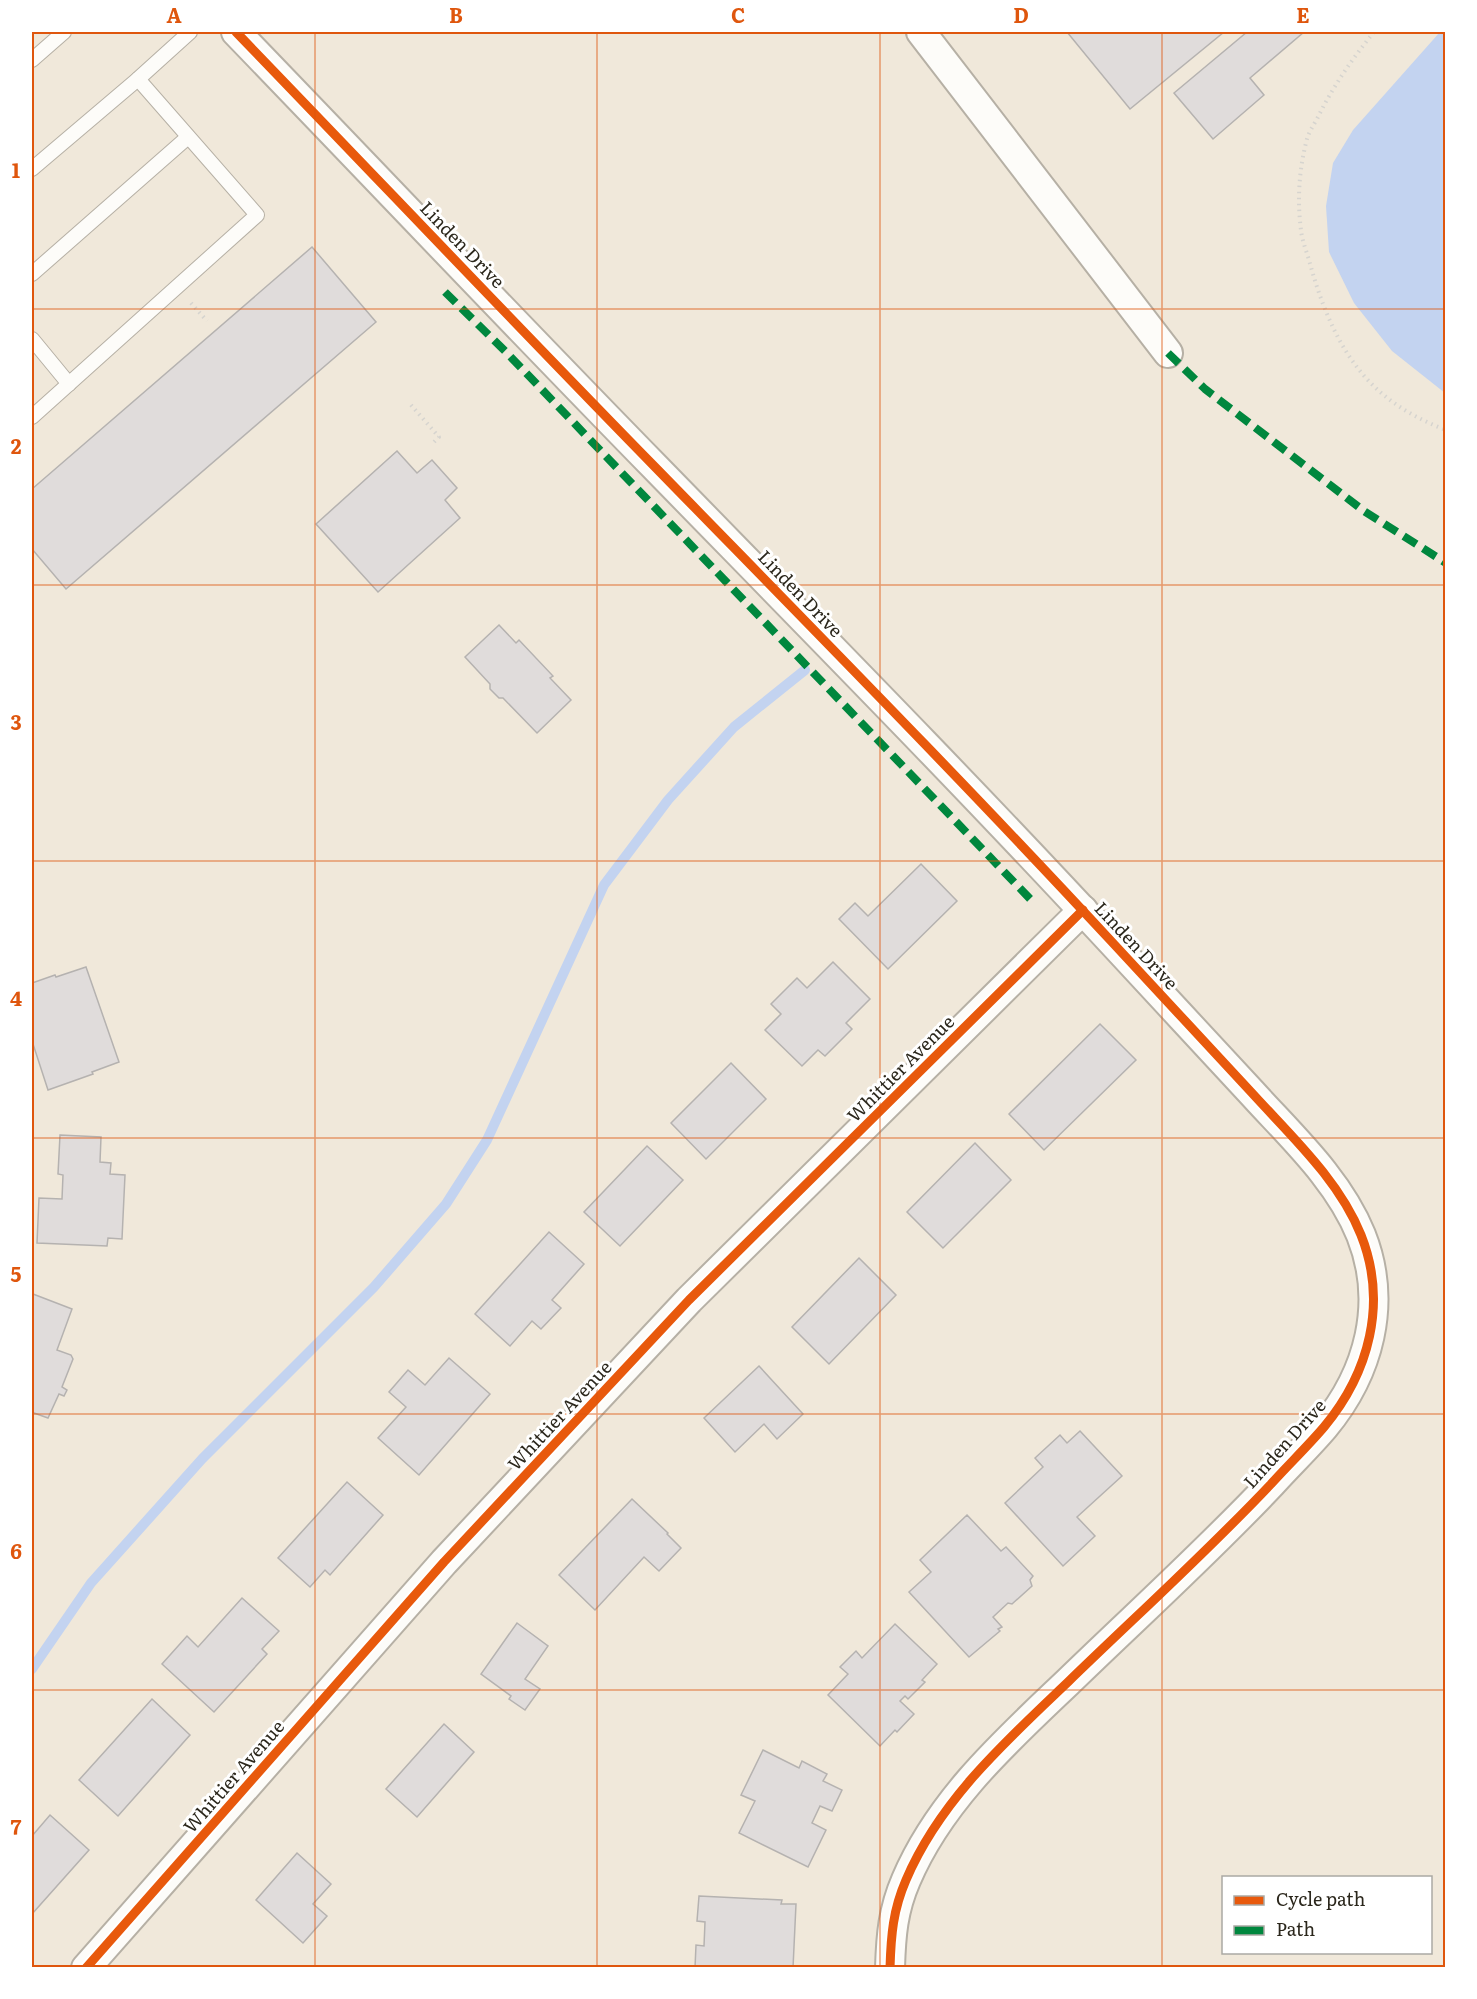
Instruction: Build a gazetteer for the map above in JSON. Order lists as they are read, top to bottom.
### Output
{
  "streets": {
    "street": ["Linden Drive", "Whittier Avenue"]
  },
  "crossings": [
    ["Linden Drive", "Whittier Avenue"]
  ],
  "legend": ["Cycle path", "Path"],
  "grid": {
    "columns": [
      "A",
      "B",
      "C",
      "D",
      "E"
    ],
    "rows": [
      "1",
      "2",
      "3",
      "4",
      "5",
      "6",
      "7"
    ]
  }
}
